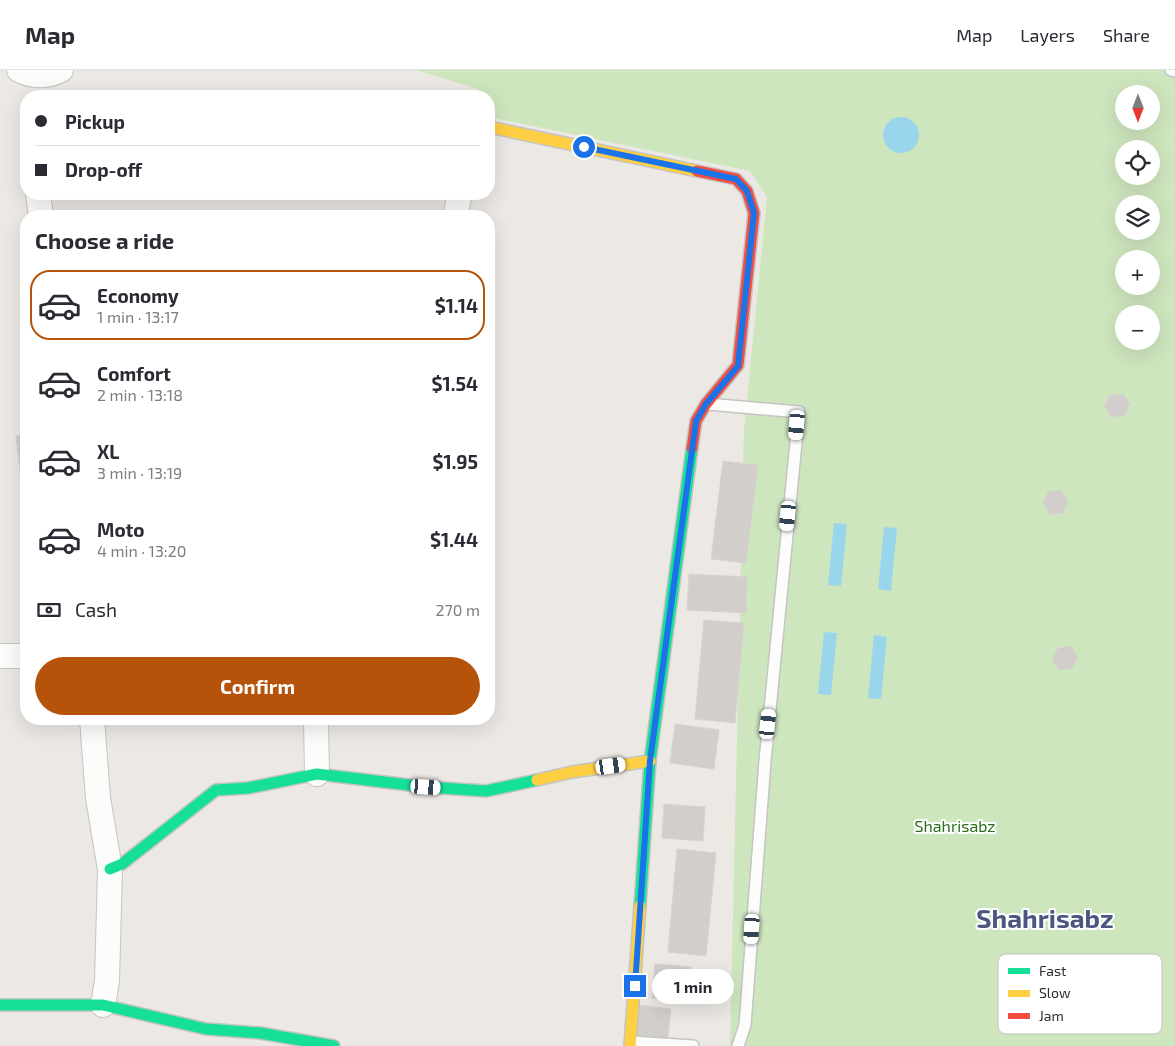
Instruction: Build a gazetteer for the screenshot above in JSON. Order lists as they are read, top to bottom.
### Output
{
  "districts": ["Shahrisabz"],
  "parks": ["Shahrisabz"],
  "legend": ["Fast", "Slow", "Jam"],
  "north": "bottom",
  "page": {
    "header": "Map",
    "nav": ["Map", "Layers", "Share"],
    "map_buttons": ["+", "−"],
    "banner": ["Pickup", "Drop-off"],
    "heading": "Choose a ride",
    "list": [
      {
        "name": "Economy",
        "note": "1 min · 13:17",
        "value": "$1.14"
      },
      {
        "name": "Comfort",
        "note": "2 min · 13:18",
        "value": "$1.54"
      },
      {
        "name": "XL",
        "note": "3 min · 13:19",
        "value": "$1.95"
      },
      {
        "name": "Moto",
        "note": "4 min · 13:20",
        "value": "$1.44"
      }
    ],
    "pay": ["Cash", "270 m"],
    "buttons": "Confirm",
    "bubble": "1 min"
  }
}
